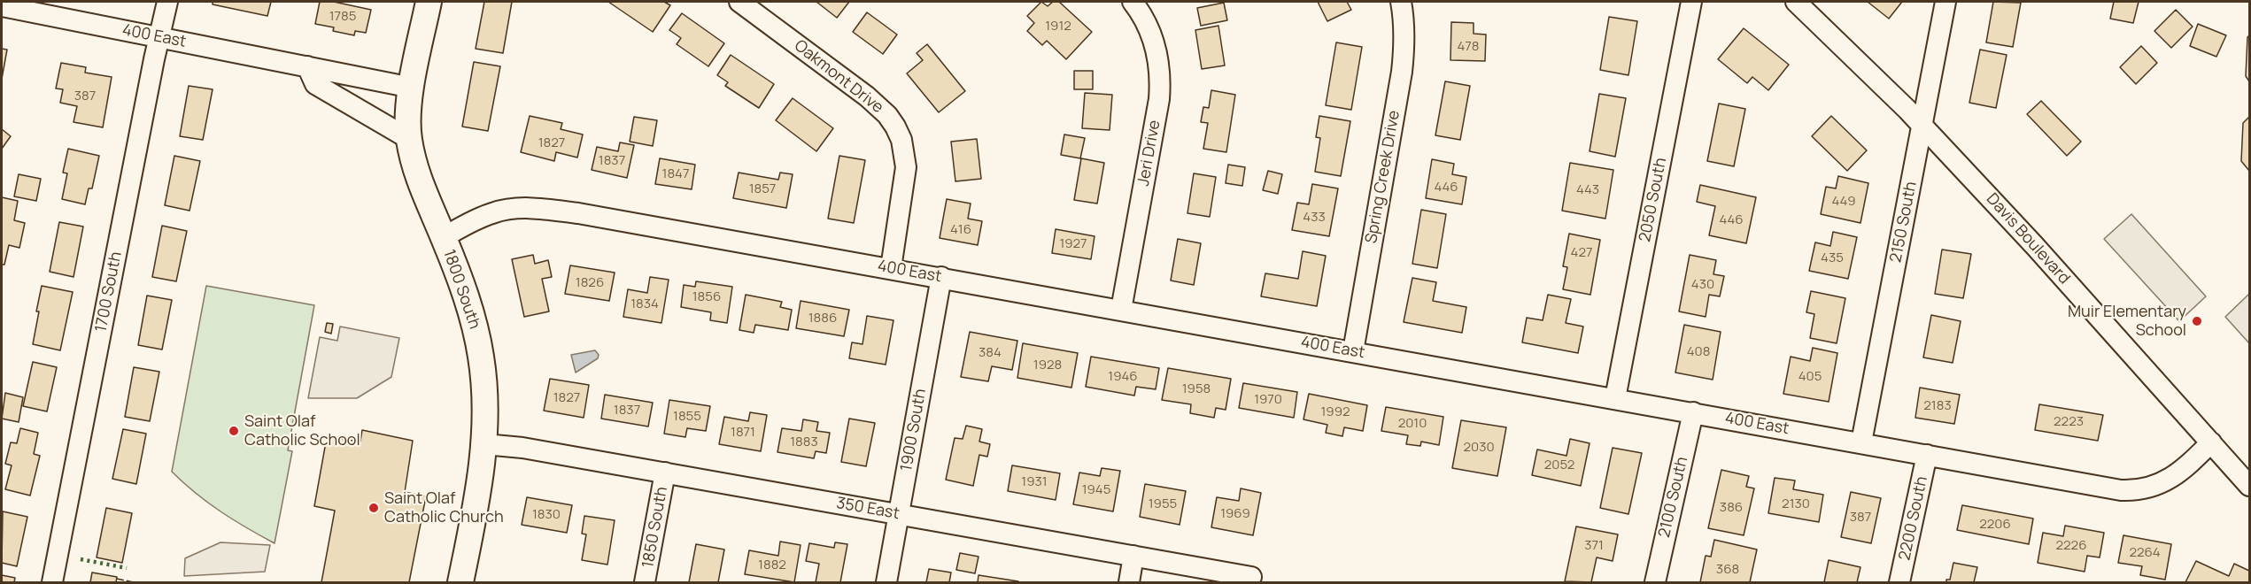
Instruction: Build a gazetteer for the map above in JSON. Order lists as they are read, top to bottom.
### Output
{
  "streets": {
    "main road": ["1800 South"],
    "street": [
      "400 East",
      "Oakmont Drive",
      "Jeri Drive",
      "Spring Creek Drive",
      "2050 South",
      "2150 South",
      "Davis Boulevard",
      "1700 South",
      "1900 South",
      "2100 South",
      "350 East",
      "2200 South",
      "1850 South"
    ]
  },
  "crossings": [
    ["400 East", "Oakmont Drive"],
    ["400 East", "Jeri Drive"],
    ["400 East", "Spring Creek Drive"],
    ["400 East", "2050 South"],
    ["400 East", "2150 South"],
    ["400 East", "Davis Boulevard"],
    ["400 East", "1800 South"],
    ["400 East", "1700 South"],
    ["400 East", "1900 South"],
    ["400 East", "2100 South"],
    ["400 East", "2200 South"],
    ["2150 South", "Davis Boulevard"],
    ["1800 South", "350 East"],
    ["1900 South", "350 East"],
    ["350 East", "1850 South"]
  ],
  "places": ["Muir Elementary School", "Saint Olaf Catholic School", "Saint Olaf Catholic Church"],
  "house_numbers": [
    "1785",
    "1912",
    "478",
    "387",
    "1827",
    "1837",
    "1847",
    "446",
    "1857",
    "443",
    "449",
    "433",
    "446",
    "416",
    "1927",
    "427",
    "435",
    "1826",
    "430",
    "1856",
    "1834",
    "1886",
    "408",
    "384",
    "1928",
    "1946",
    "405",
    "1958",
    "1827",
    "1970",
    "2183",
    "1837",
    "1992",
    "1855",
    "2223",
    "2010",
    "1871",
    "1883",
    "2030",
    "2052",
    "1931",
    "1945",
    "1955",
    "2130",
    "386",
    "1969",
    "1830",
    "387",
    "2206",
    "371",
    "2226",
    "2264",
    "1882",
    "368"
  ]
}
